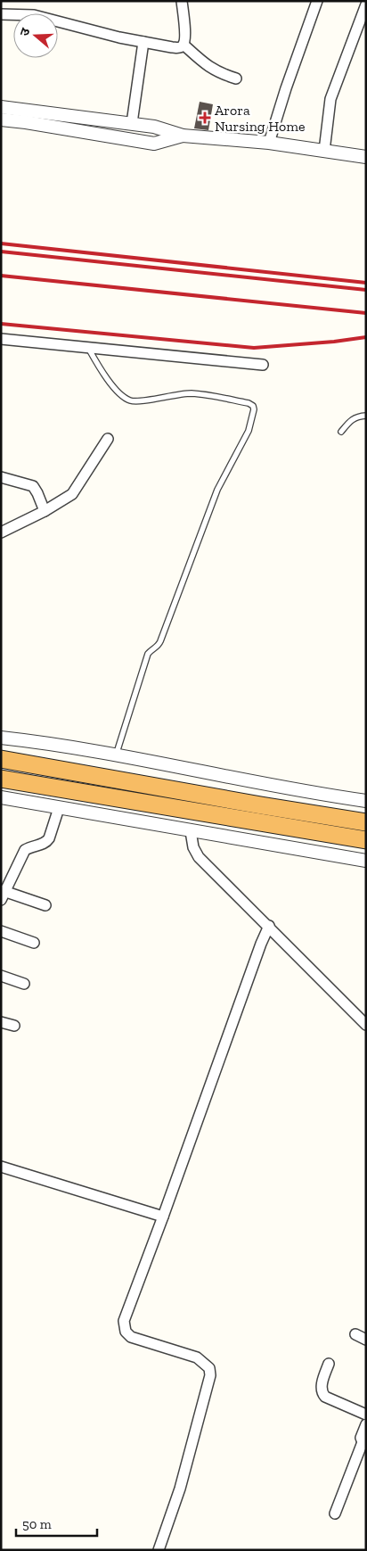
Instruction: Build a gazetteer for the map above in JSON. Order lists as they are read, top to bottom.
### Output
{
  "places": {
    "health": ["Arora Nursing Home"]
  },
  "scale_bar": "50 m",
  "north": "left"
}
